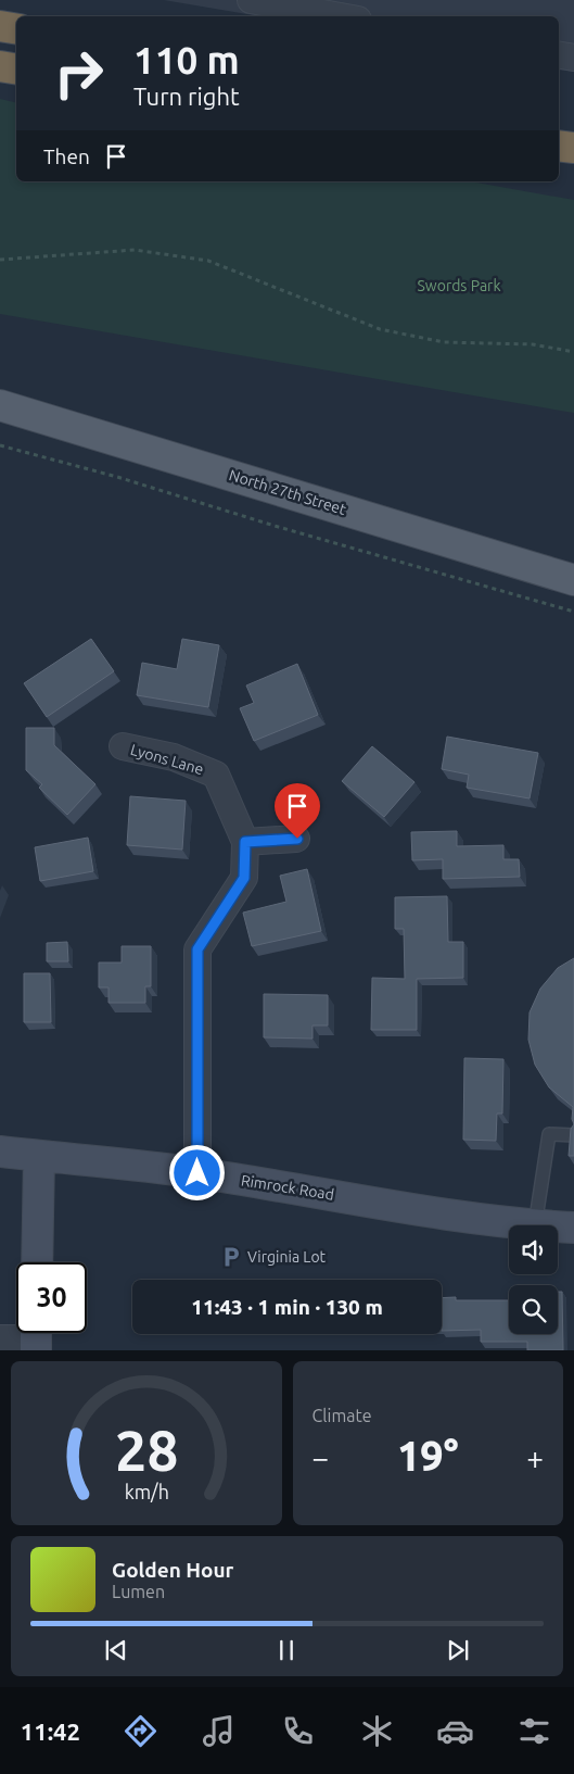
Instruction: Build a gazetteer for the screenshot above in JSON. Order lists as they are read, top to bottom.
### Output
{
  "streets": {
    "main road": ["North 27th Street", "Rimrock Road"],
    "street": ["Lyons Lane"]
  },
  "crossings": [
    ["Lyons Lane", "Rimrock Road"]
  ],
  "parks": ["Swords Park"],
  "places": {
    "parking": ["Virginia Lot"]
  },
  "page": {
    "turn": ["110 m", "Turn right"],
    "then": "Then",
    "limit": "30",
    "trip": "11:43 · 1 min · 130 m",
    "tile": "Climate",
    "heat": ["−", "19°", "+"],
    "song": ["Golden Hour", "Lumen"],
    "tabs": "11:42",
    "gauge": ["28", "km/h"]
  }
}
